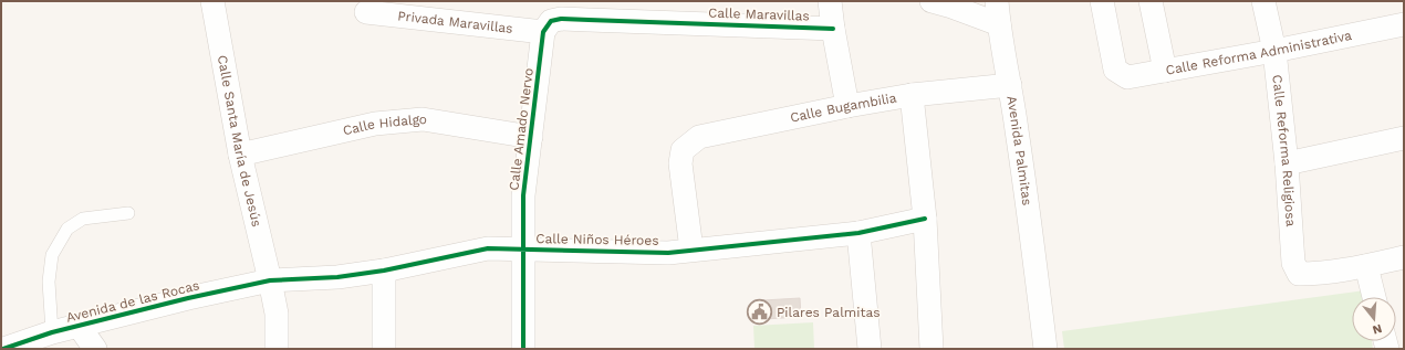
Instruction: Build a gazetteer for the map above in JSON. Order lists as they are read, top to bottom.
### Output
{
  "streets": {
    "street": [
      "Calle Maravillas",
      "Privada Maravillas",
      "Calle Reforma Administrativa",
      "Calle Bugambilia",
      "Calle Hidalgo",
      "Calle Amado Nervo",
      "Calle Santa María de Jesús",
      "Avenida Palmitas",
      "Calle Reforma Religiosa",
      "Calle Niños Héroes",
      "Avenida de las Rocas"
    ]
  },
  "crossings": [
    ["Calle Maravillas", "Privada Maravillas"],
    ["Calle Maravillas", "Calle Amado Nervo"],
    ["Privada Maravillas", "Calle Amado Nervo"],
    ["Calle Reforma Administrativa", "Calle Reforma Religiosa"],
    ["Calle Bugambilia", "Avenida Palmitas"],
    ["Calle Bugambilia", "Calle Niños Héroes"],
    ["Calle Hidalgo", "Calle Amado Nervo"],
    ["Calle Hidalgo", "Calle Santa María de Jesús"],
    ["Calle Amado Nervo", "Calle Niños Héroes"],
    ["Calle Santa María de Jesús", "Calle Niños Héroes"],
    ["Calle Santa María de Jesús", "Avenida de las Rocas"],
    ["Calle Niños Héroes", "Avenida de las Rocas"]
  ],
  "places": {
    "public building": ["Pilares Palmitas"]
  },
  "north": "bottom"
}
